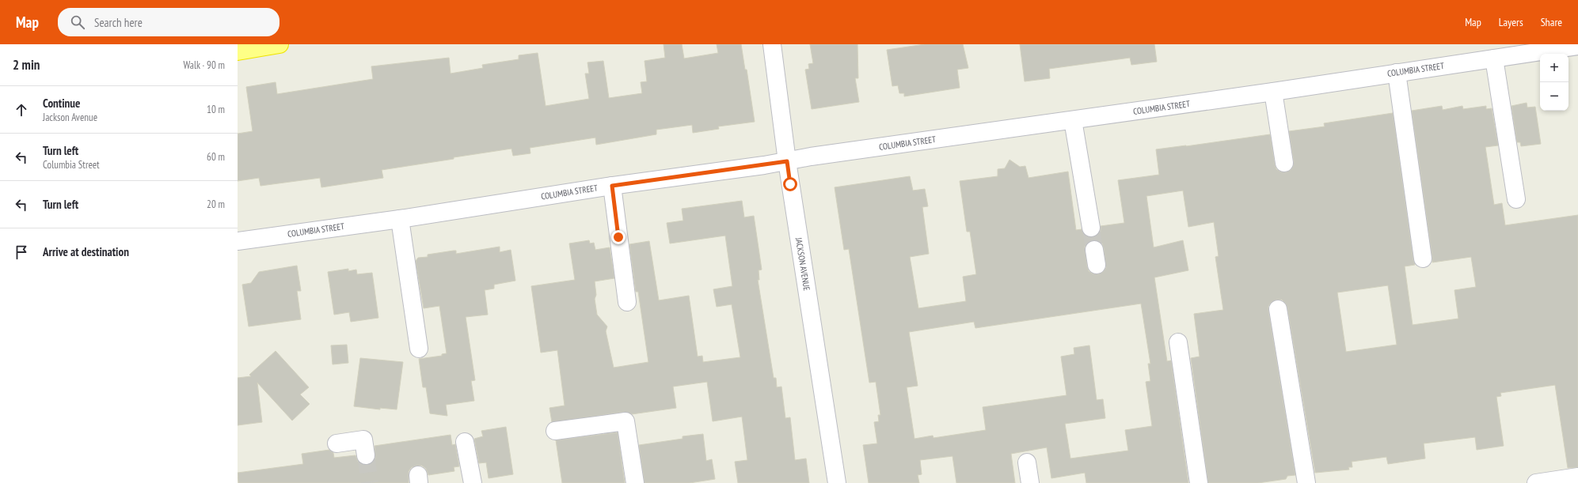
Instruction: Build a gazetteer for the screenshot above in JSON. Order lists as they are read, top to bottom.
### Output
{
  "streets": {
    "street": ["COLUMBIA STREET", "JACKSON AVENUE"]
  },
  "crossings": [
    ["COLUMBIA STREET", "JACKSON AVENUE"]
  ],
  "page": {
    "header": "Map",
    "search": "Search here",
    "nav": ["Map", "Layers", "Share"],
    "heading": ["2 min", "Walk · 90 m"],
    "map_buttons": ["+", "−"],
    "list": [
      ["Continue", "Jackson Avenue", "10 m"],
      ["Turn left", "Columbia Street", "60 m"],
      ["Turn left", "20 m"],
      "Arrive at destination"
    ]
  }
}
